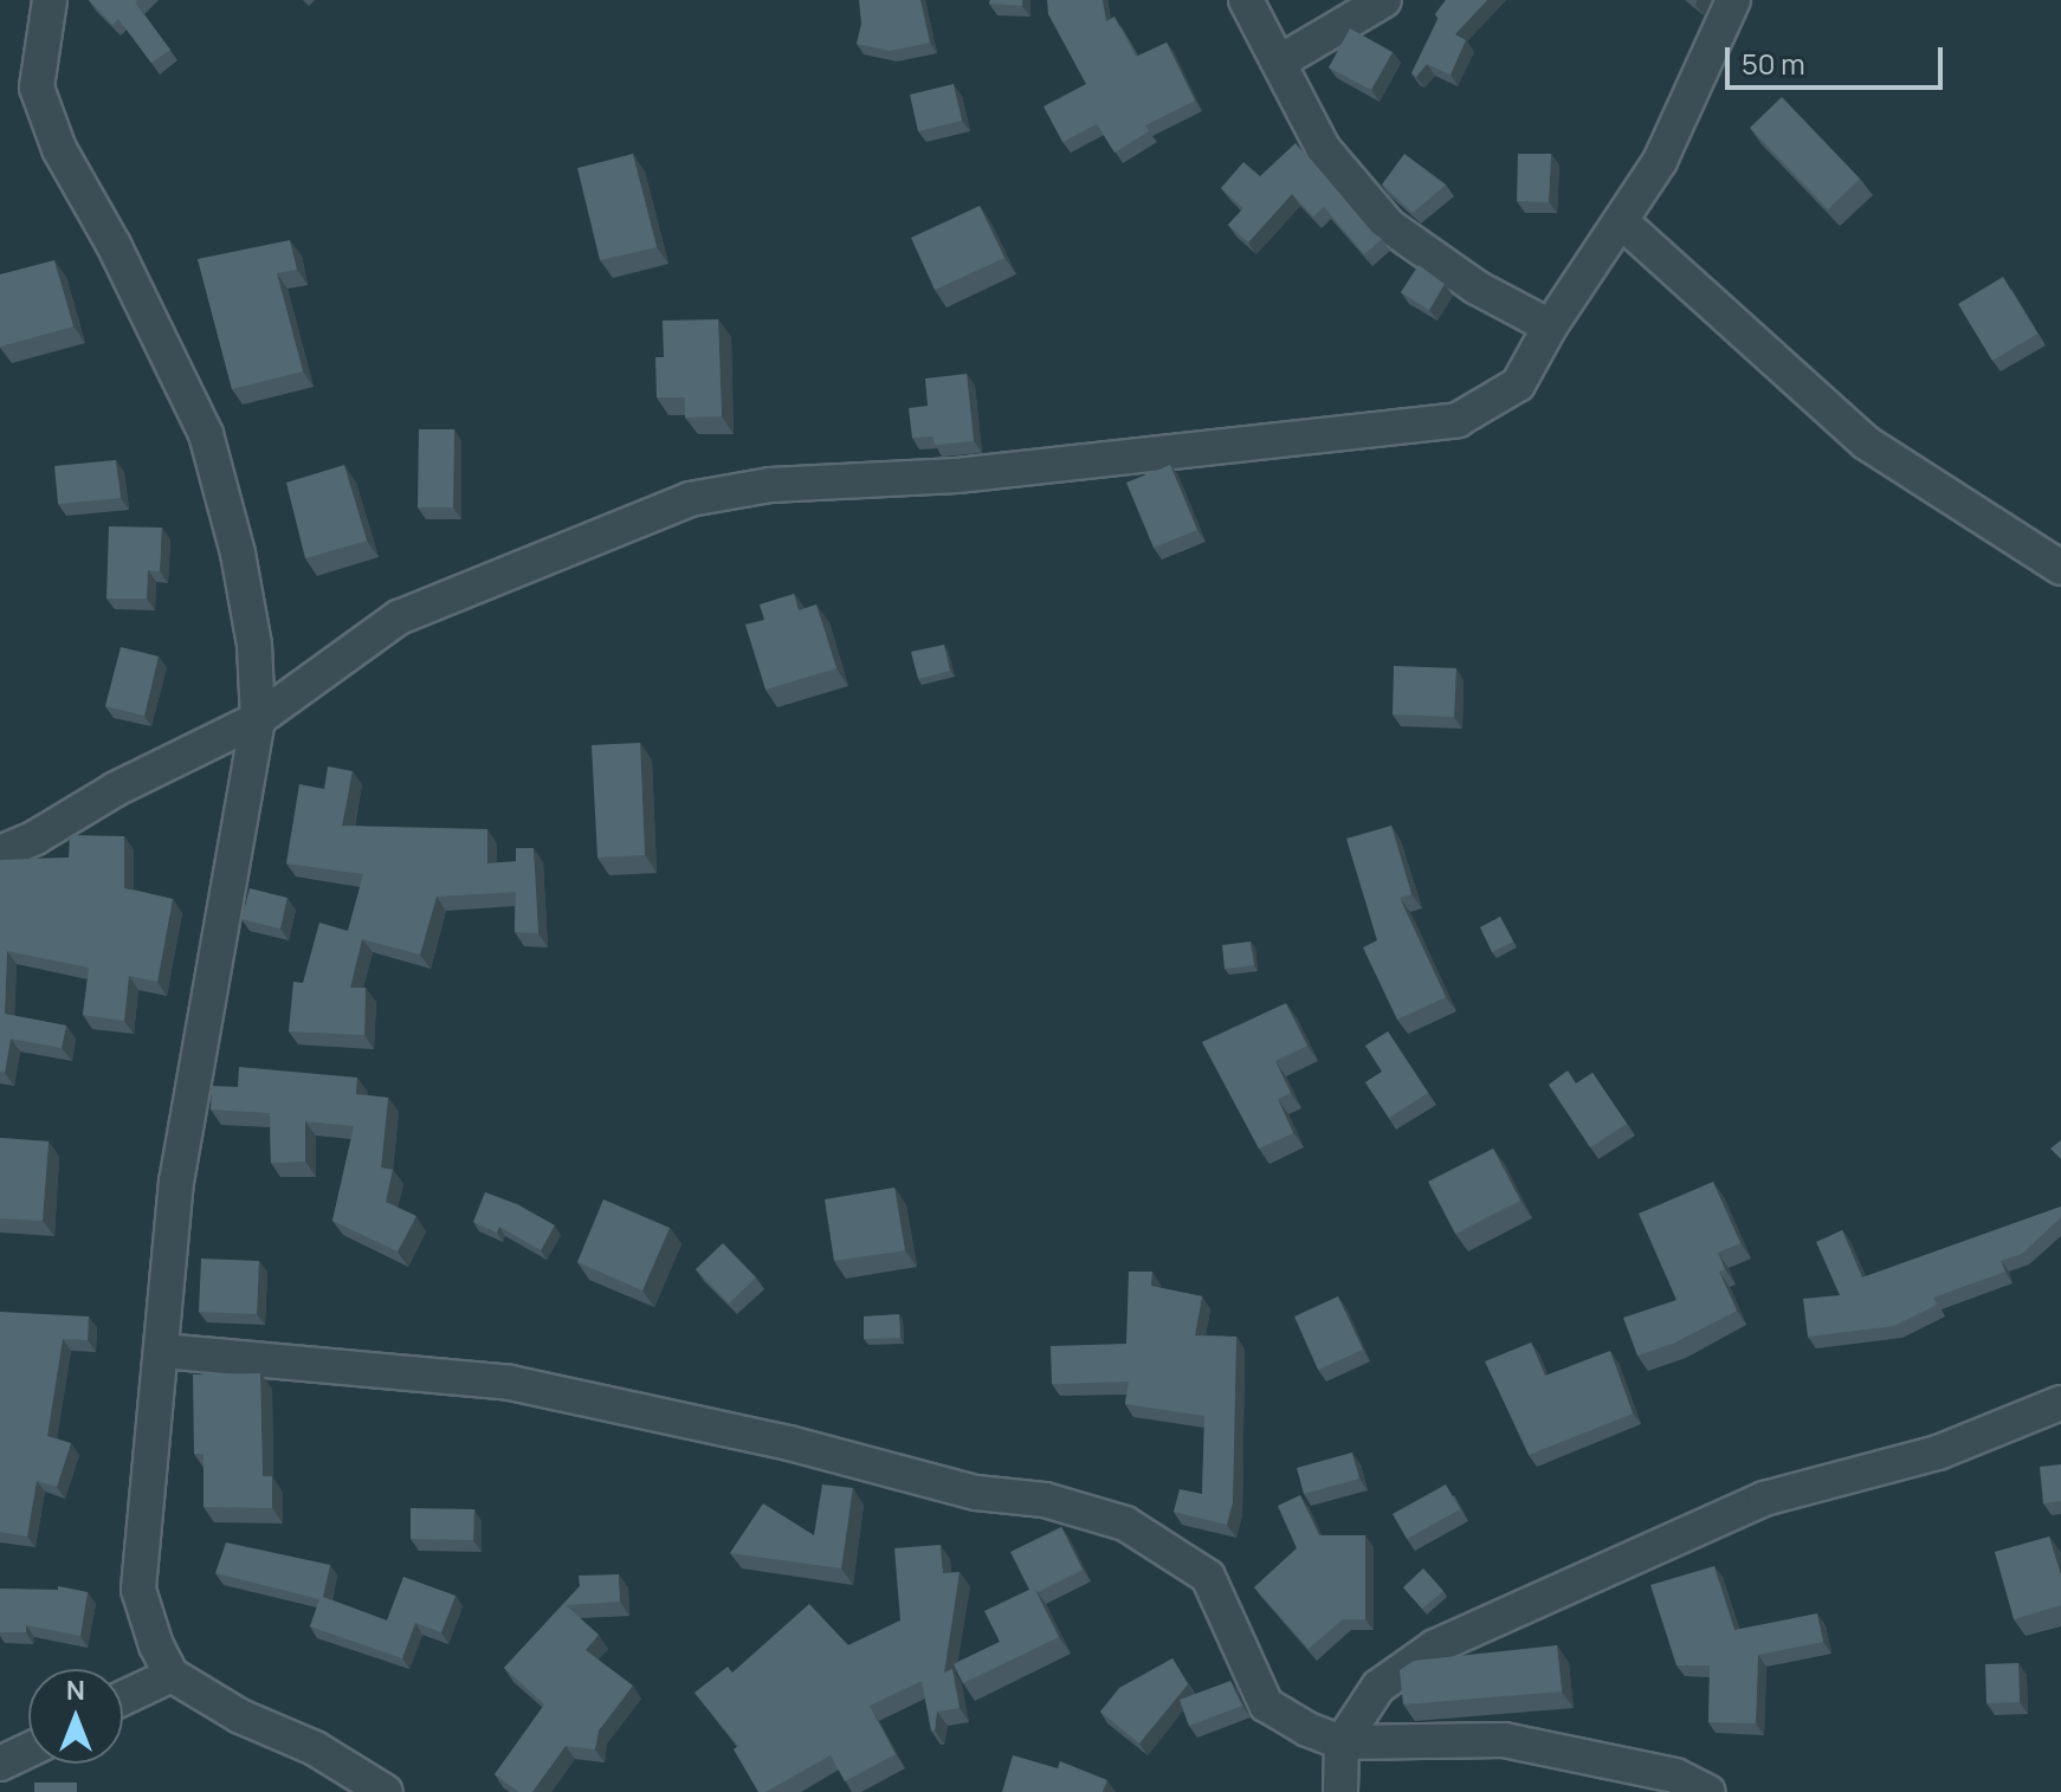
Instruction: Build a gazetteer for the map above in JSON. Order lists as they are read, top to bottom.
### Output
{
  "scale_bar": "50 m",
  "north": "top"
}
